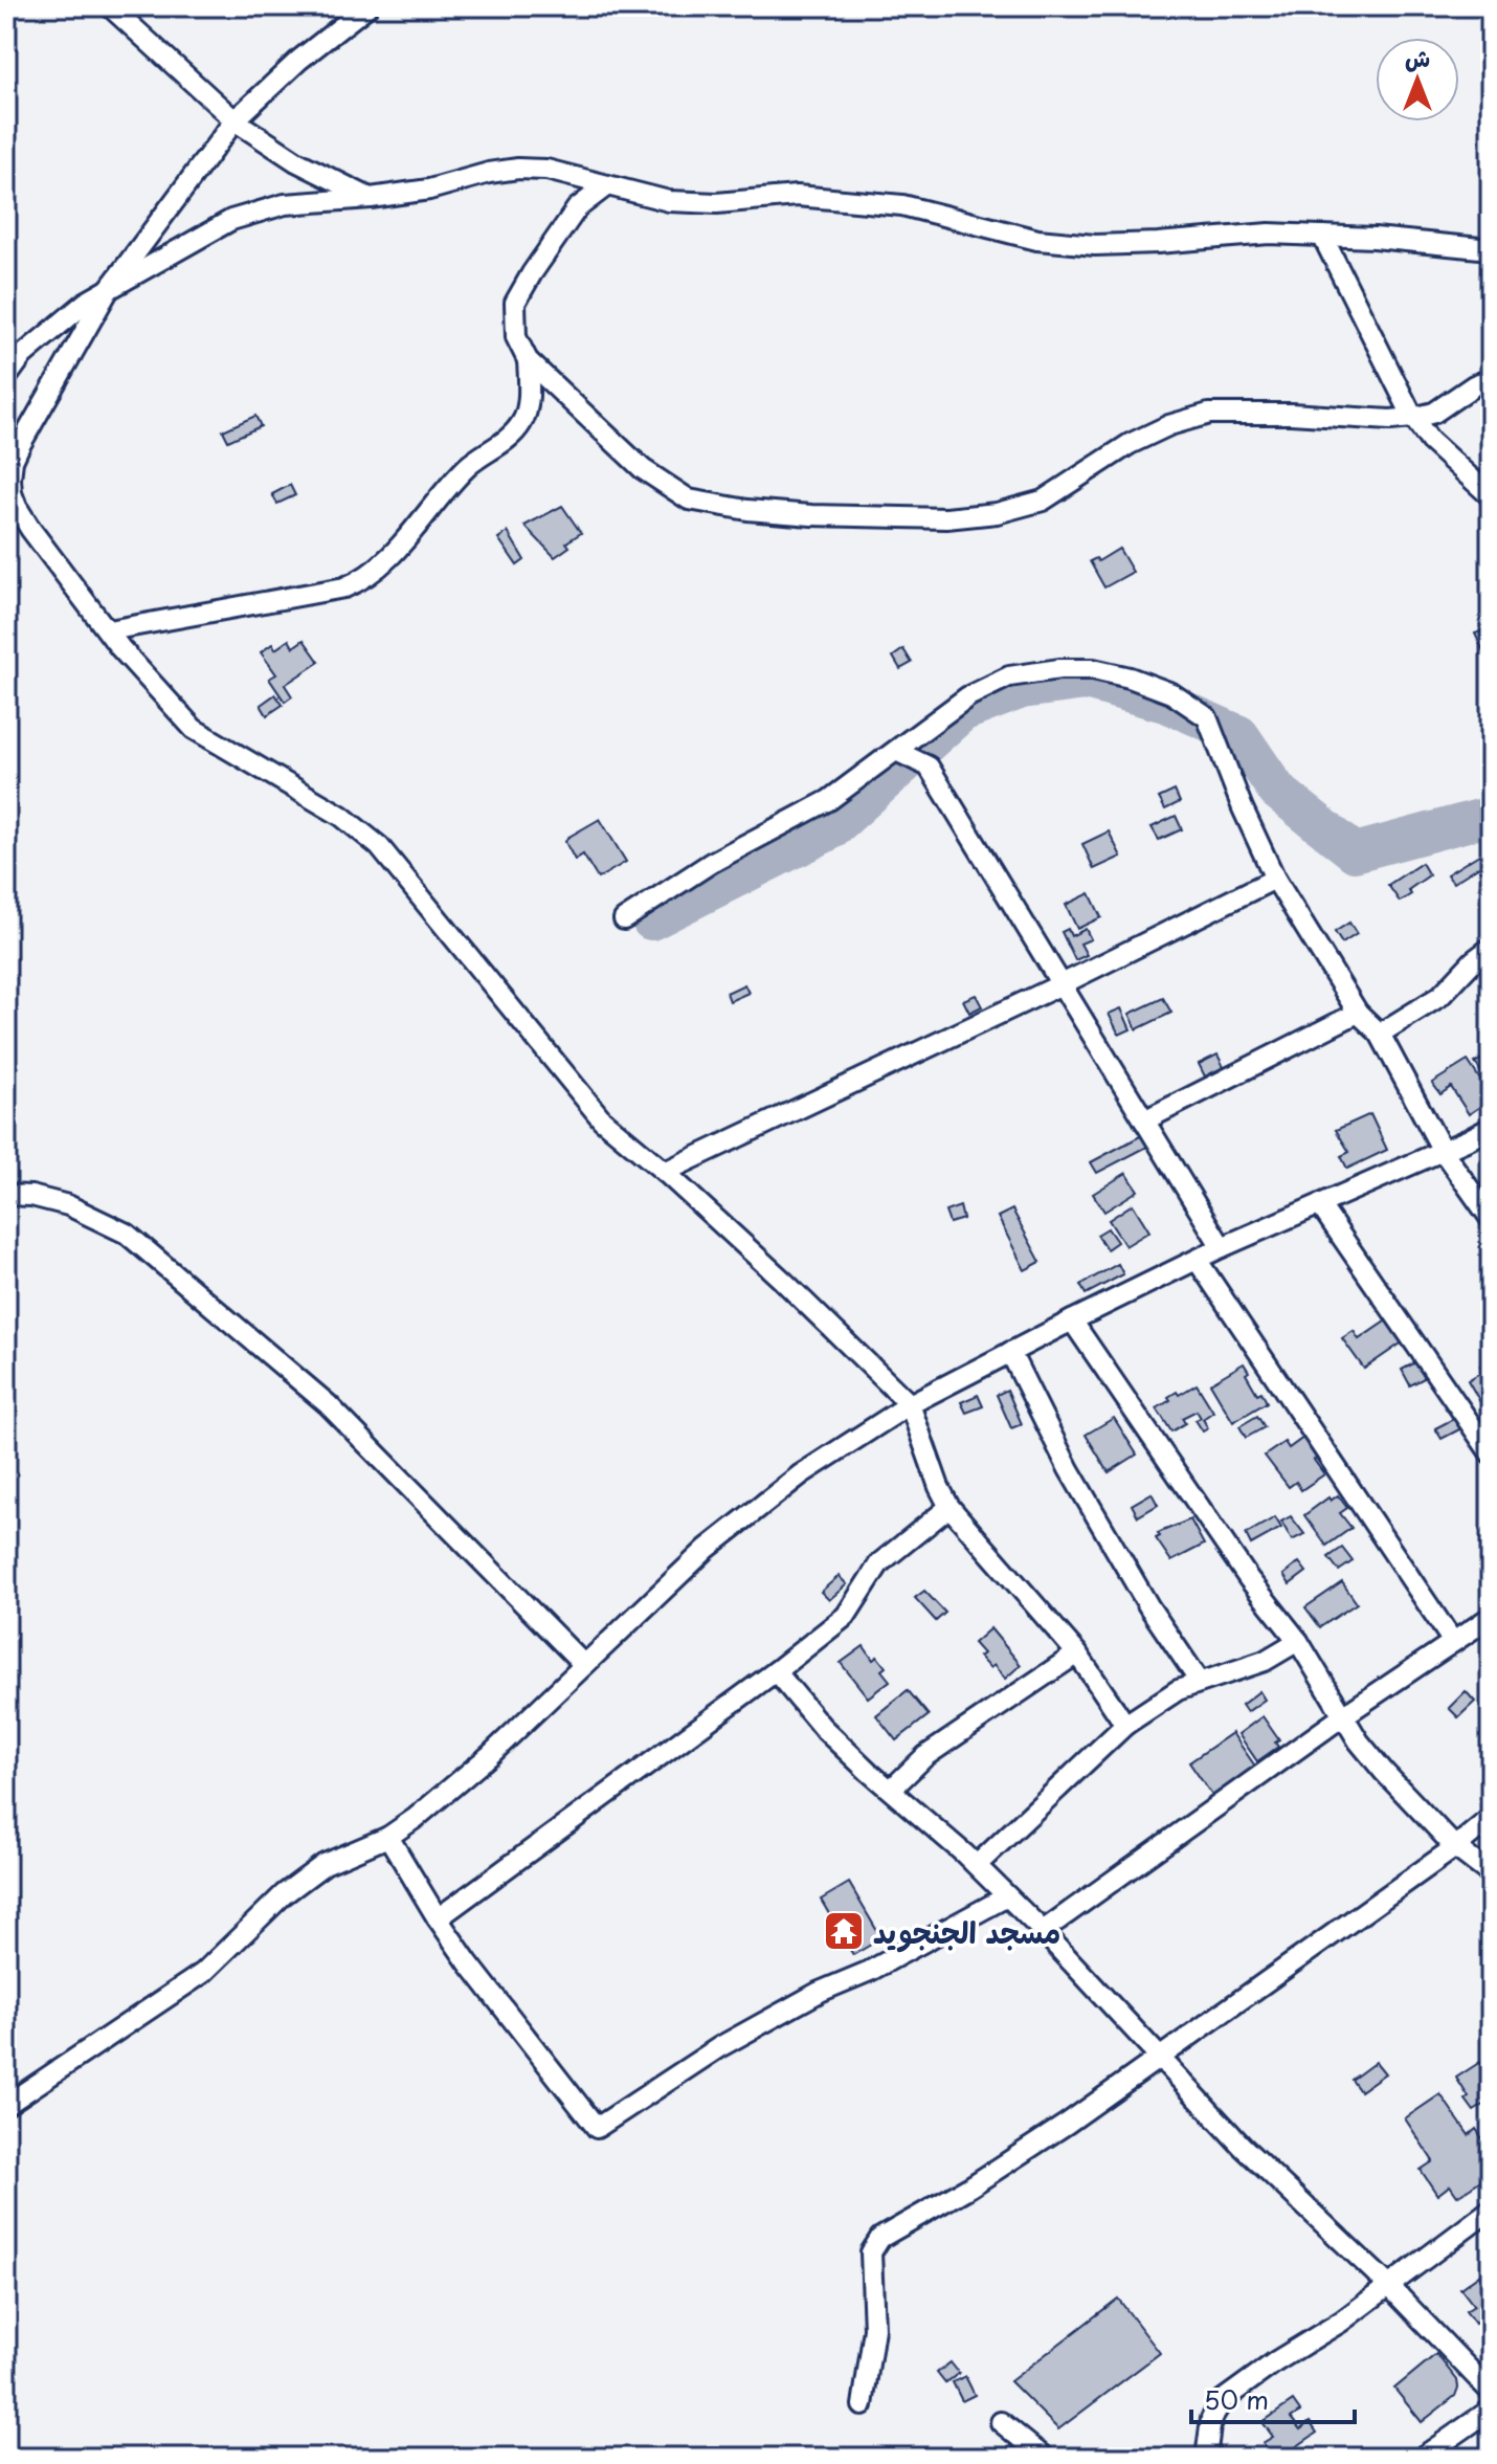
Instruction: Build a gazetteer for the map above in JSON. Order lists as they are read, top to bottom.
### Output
{
  "places": {
    "temple": ["مسجد الجنجويد"]
  },
  "scale_bar": "50 m",
  "north": "top"
}
